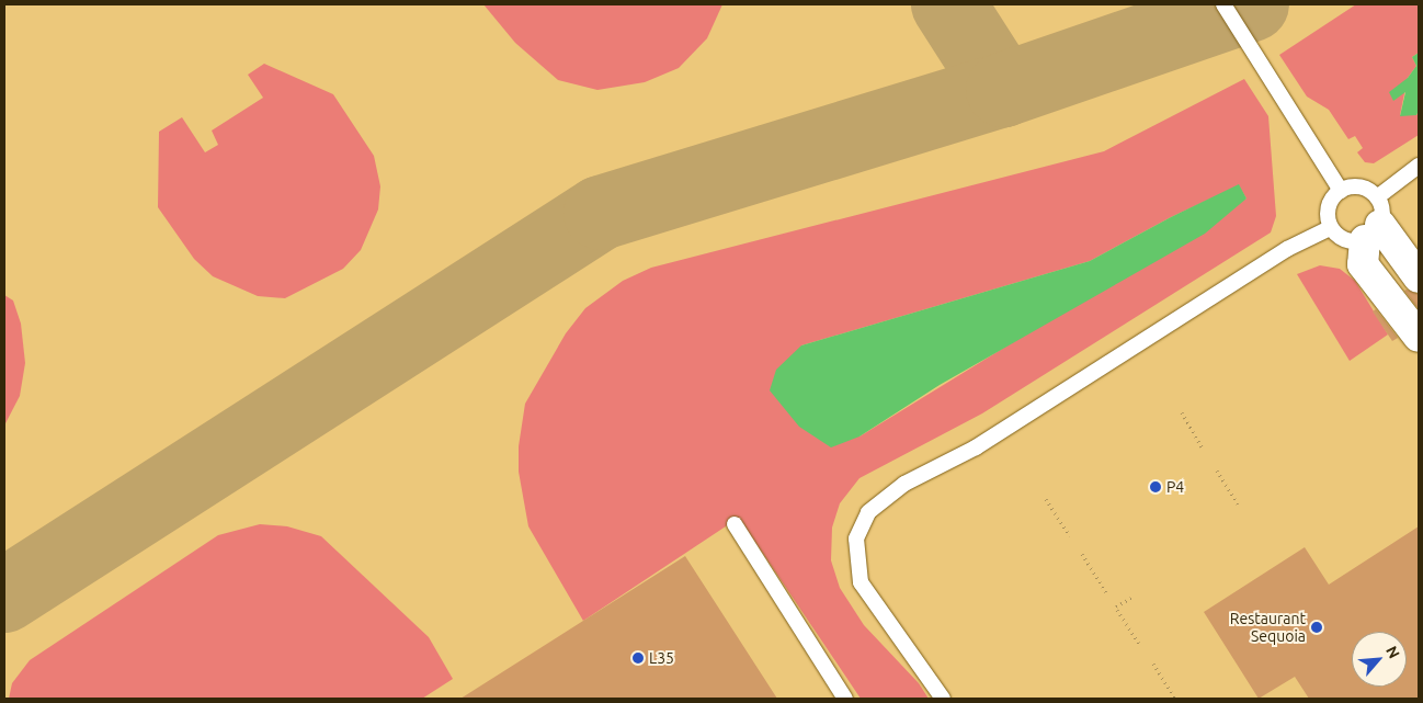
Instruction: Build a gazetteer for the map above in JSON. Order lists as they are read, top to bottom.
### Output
{
  "places": ["P4", "Restaurant Sequoia", "L35"],
  "north": "top right"
}
